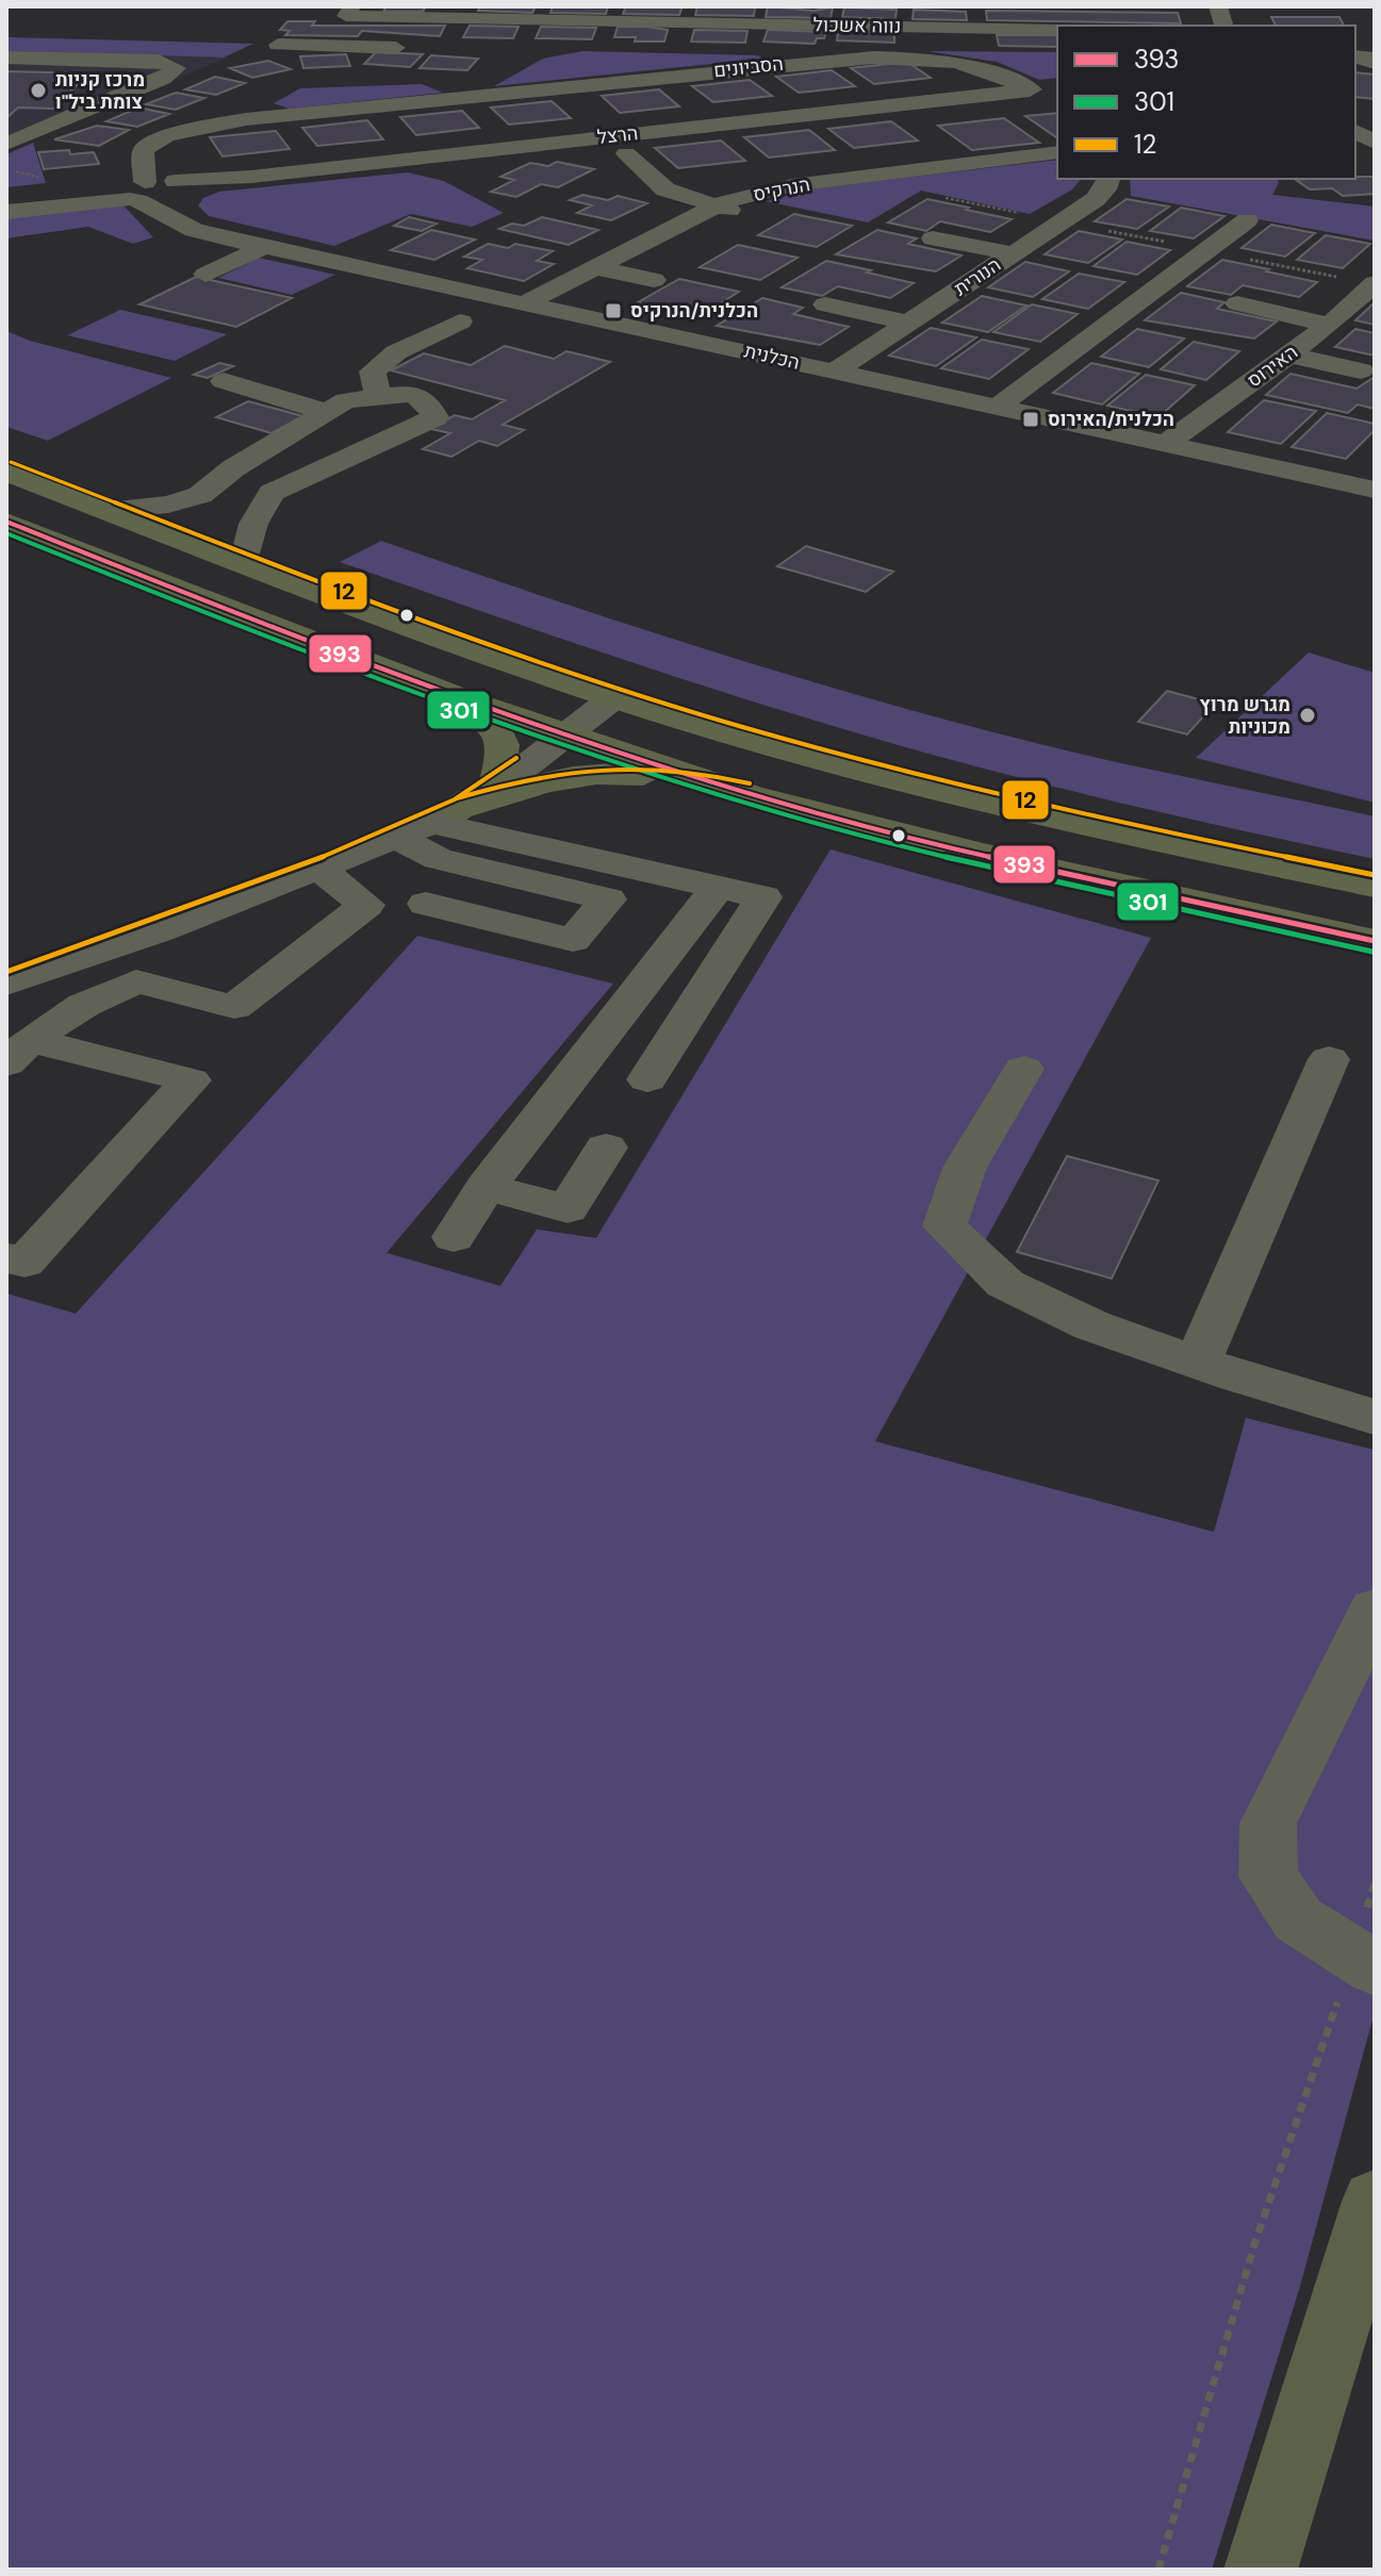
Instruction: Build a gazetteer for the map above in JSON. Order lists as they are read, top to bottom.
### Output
{
  "streets": {
    "street": [
      "נווה אשכול",
      "הסביונים",
      "הרצל",
      "הנרקיס",
      "הנורית",
      "הכלנית",
      "האירוס"
    ]
  },
  "crossings": [
    ["הסביונים", "הרצל"],
    ["הסביונים", "הכלנית"],
    ["הרצל", "הכלנית"],
    ["הנרקיס", "הכלנית"],
    ["הנורית", "הכלנית"],
    ["הכלנית", "האירוס"]
  ],
  "places": {
    "other": ["מרכז קניות צומת ביל\"ו", "מגרש מרוץ מכוניות"],
    "transit": ["הכלנית/הנרקיס", "הכלנית/האירוס"]
  },
  "lines": ["transit line 12", "transit line 393", "transit line 301"],
  "legend": ["393", "301", "12"]
}
